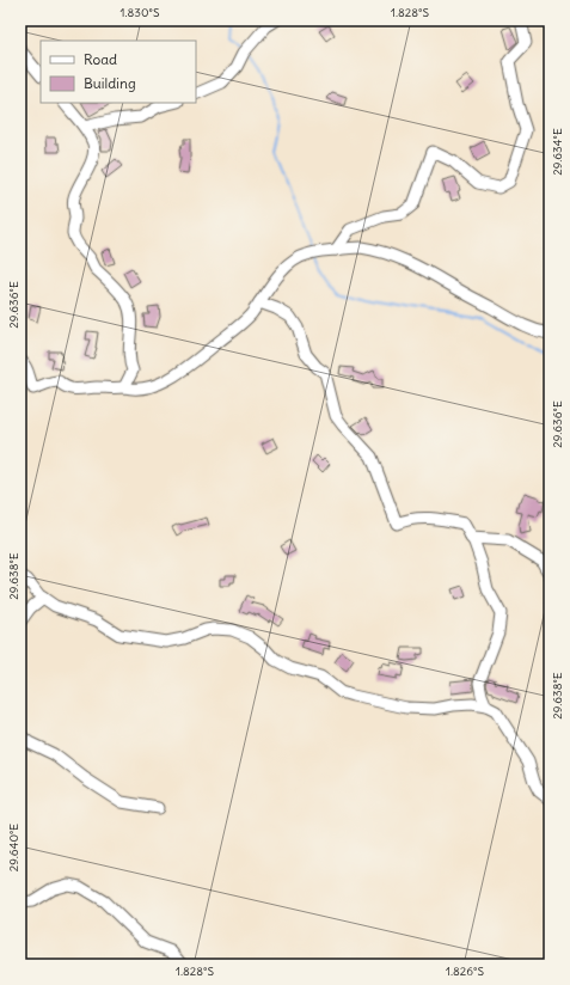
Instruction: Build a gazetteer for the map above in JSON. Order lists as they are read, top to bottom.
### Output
{
  "legend": ["Road", "Building"],
  "coordinates": [
    "1.830°S",
    "1.828°S",
    "29.634°E",
    "29.636°E",
    "29.638°E",
    "29.640°E",
    "1.826°S"
  ]
}
